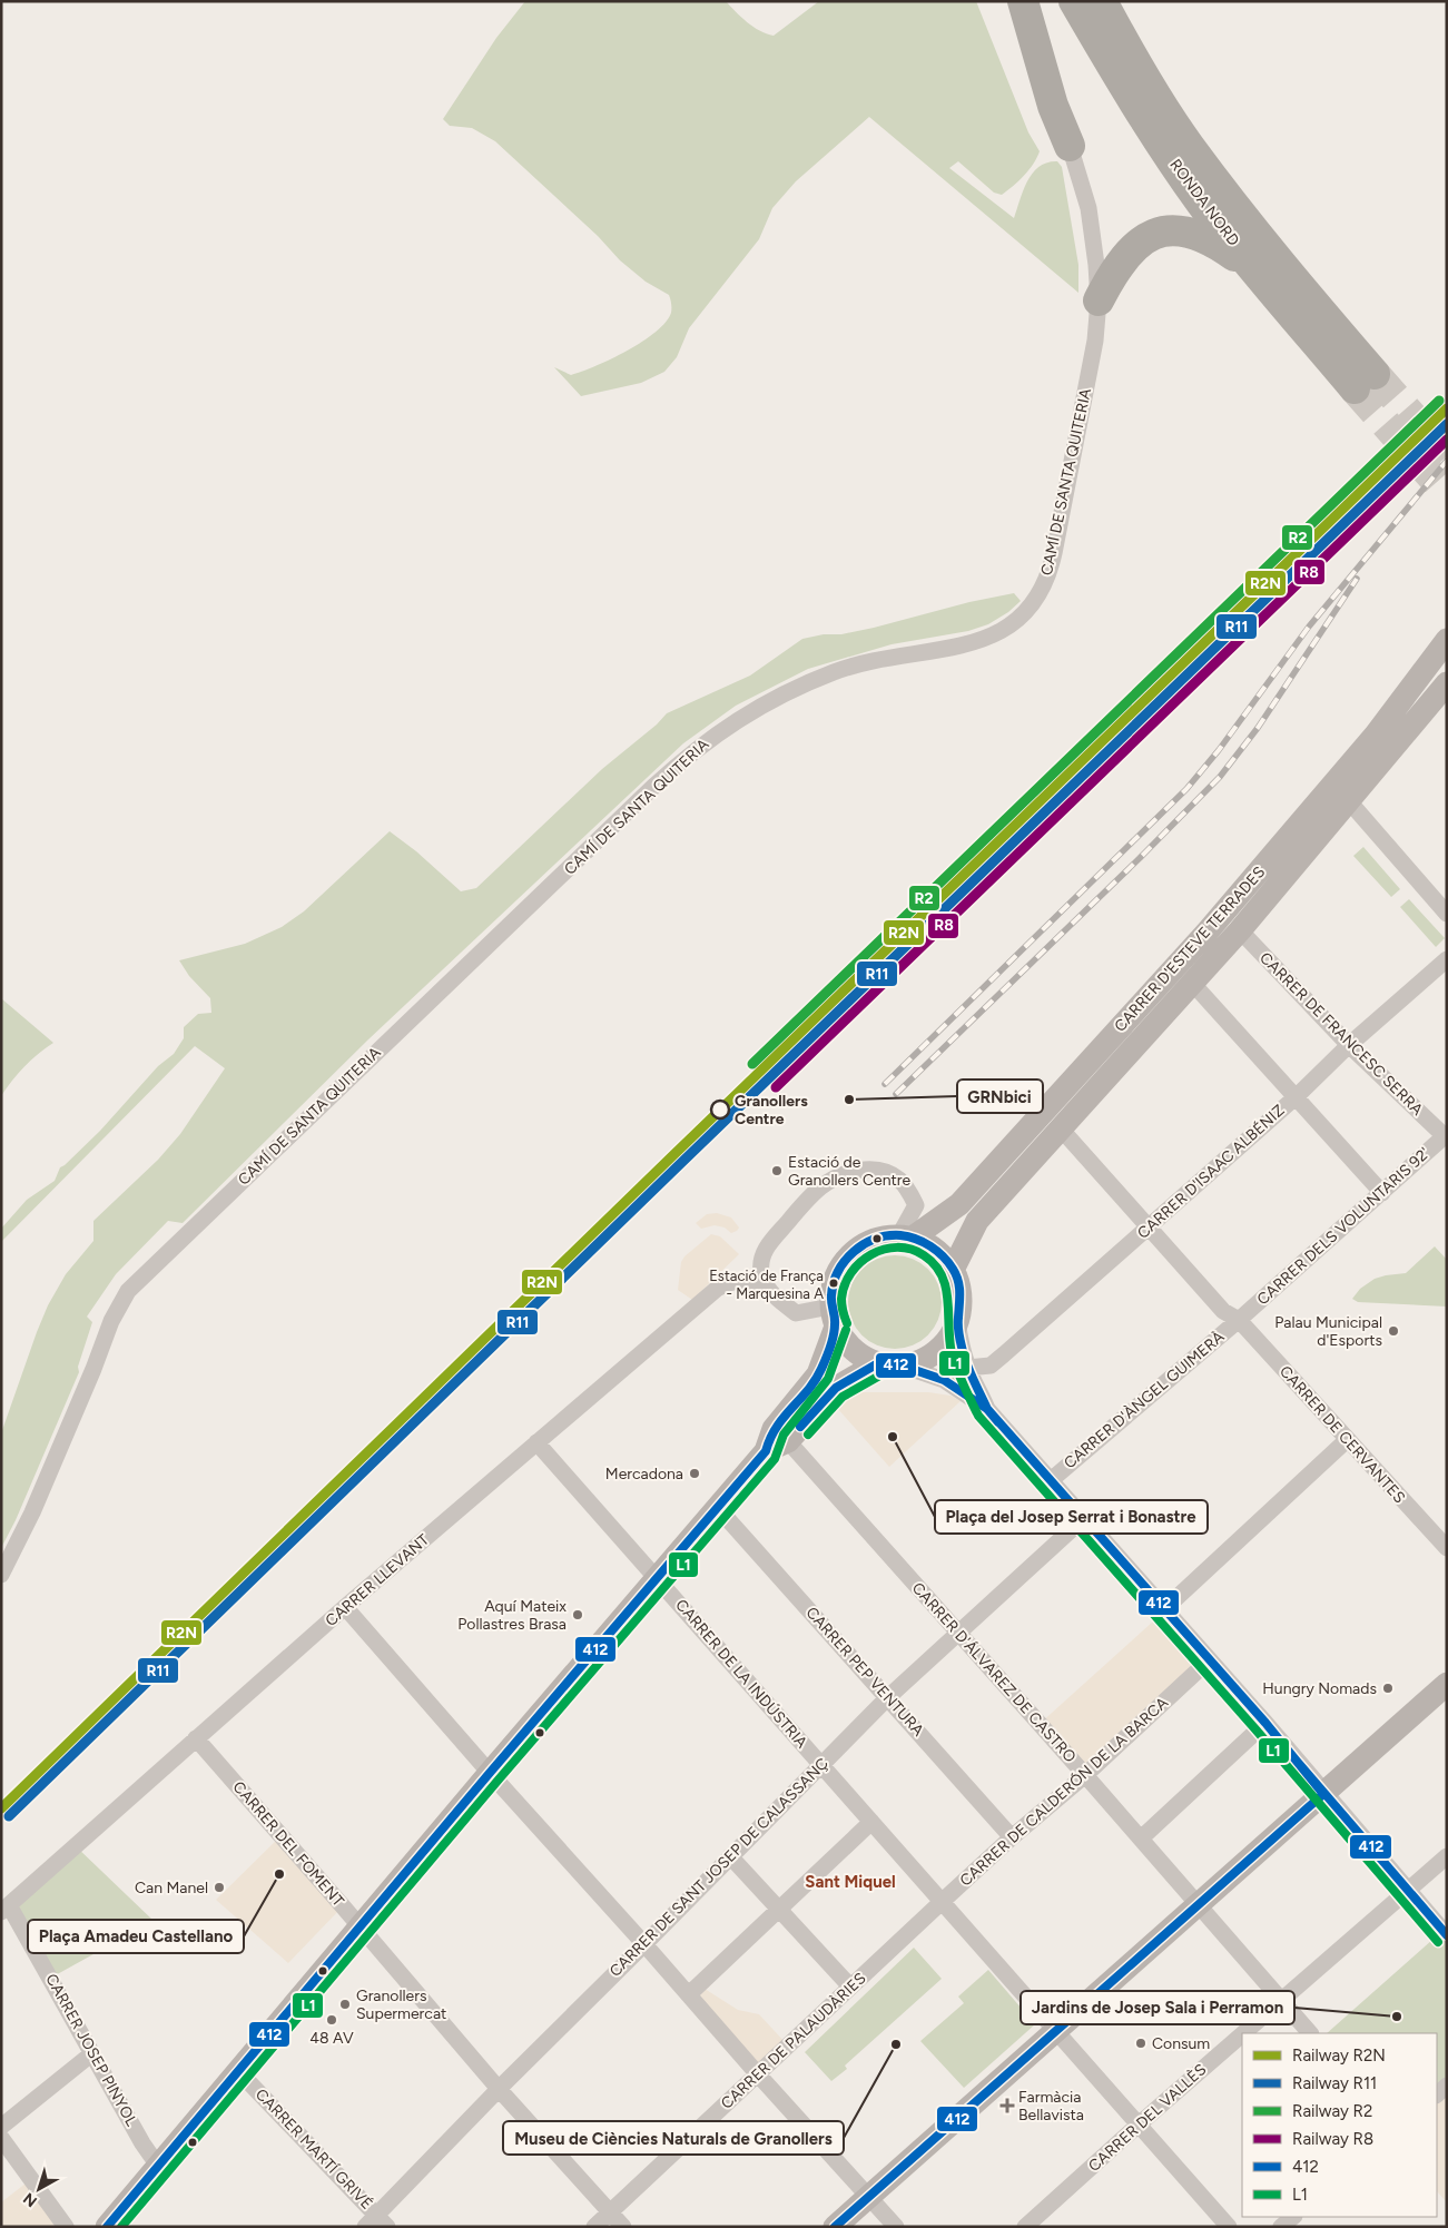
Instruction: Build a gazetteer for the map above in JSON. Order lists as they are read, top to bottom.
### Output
{
  "streets": {
    "highway": ["RONDA NORD"],
    "street": [
      "CAMÍ DE SANTA QUITERIA",
      "CARRER D'ESTEVE TERRADES",
      "CARRER DE FRANCESC SERRA",
      "CARRER D'ISAAC ALBÉNIZ",
      "CARRER DELS VOLUNTARIS 92'",
      "CARRER D'ÀNGEL GUIMERÀ",
      "CARRER DE CERVANTES",
      "CARRER LLEVANT",
      "CARRER PEP VENTURA",
      "CARRER D'ÁLVAREZ DE CASTRO",
      "CARRER DE LA INDÚSTRIA",
      "CARRER DE CALDERÓN DE LA BARCA",
      "CARRER DEL FOMENT",
      "CARRER DE SANT JOSEP DE CALASSANÇ",
      "CARRER DE PALAUDÀRIES",
      "CARRER JOSEP PINYOL",
      "CARRER DEL VALLÈS",
      "CARRER MARTÍ GRIVÉ"
    ]
  },
  "crossings": [
    ["CARRER D'ESTEVE TERRADES", "CARRER DE FRANCESC SERRA"],
    ["CARRER D'ESTEVE TERRADES", "CARRER DE CERVANTES"],
    ["CARRER D'ESTEVE TERRADES", "CARRER LLEVANT"],
    ["CARRER DE FRANCESC SERRA", "CARRER D'ISAAC ALBÉNIZ"],
    ["CARRER DE FRANCESC SERRA", "CARRER DELS VOLUNTARIS 92'"],
    ["CARRER D'ISAAC ALBÉNIZ", "CARRER DE CERVANTES"],
    ["CARRER DELS VOLUNTARIS 92'", "CARRER D'ÀNGEL GUIMERÀ"],
    ["CARRER DELS VOLUNTARIS 92'", "CARRER DE CERVANTES"],
    ["CARRER D'ÀNGEL GUIMERÀ", "CARRER DE CERVANTES"],
    ["CARRER LLEVANT", "CARRER DE LA INDÚSTRIA"],
    ["CARRER LLEVANT", "CARRER DEL FOMENT"],
    ["CARRER LLEVANT", "CARRER JOSEP PINYOL"],
    ["CARRER PEP VENTURA", "CARRER DE CALDERÓN DE LA BARCA"],
    ["CARRER PEP VENTURA", "CARRER DE SANT JOSEP DE CALASSANÇ"],
    ["CARRER D'ÁLVAREZ DE CASTRO", "CARRER DE CALDERÓN DE LA BARCA"],
    ["CARRER D'ÁLVAREZ DE CASTRO", "CARRER DE SANT JOSEP DE CALASSANÇ"],
    ["CARRER D'ÁLVAREZ DE CASTRO", "CARRER DEL VALLÈS"],
    ["CARRER DE LA INDÚSTRIA", "CARRER DE CALDERÓN DE LA BARCA"],
    ["CARRER DE LA INDÚSTRIA", "CARRER DE SANT JOSEP DE CALASSANÇ"],
    ["CARRER DE LA INDÚSTRIA", "CARRER DE PALAUDÀRIES"],
    ["CARRER DE LA INDÚSTRIA", "CARRER DEL VALLÈS"],
    ["CARRER DE CALDERÓN DE LA BARCA", "CARRER DE PALAUDÀRIES"],
    ["CARRER DEL FOMENT", "CARRER DE SANT JOSEP DE CALASSANÇ"],
    ["CARRER DEL FOMENT", "CARRER DE PALAUDÀRIES"],
    ["CARRER DE SANT JOSEP DE CALASSANÇ", "CARRER MARTÍ GRIVÉ"]
  ],
  "districts": ["Sant Miquel"],
  "places": {
    "other": [
      "GRNbici",
      "Granollers Centre",
      "Estació de Granollers Centre",
      "Estació de França - Marquesina A",
      "Palau Municipal d'Esports",
      "Plaça del Josep Serrat i Bonastre",
      "Mercadona",
      "Aquí Mateix Pollastres Brasa",
      "Hungry Nomads",
      "Plaça Amadeu Castellano",
      "Can Manel",
      "Granollers Supermercat",
      "Jardins de Josep Sala i Perramon",
      "48 AV",
      "Consum",
      "Museu de Ciències Naturals de Granollers"
    ],
    "health": ["Farmàcia Bellavista"]
  },
  "lines": [
    "rail line R2",
    "rail line R2N",
    "rail line R11",
    "rail line R8",
    "transit line 412",
    "transit line L1"
  ],
  "legend": [
    "Railway R2N",
    "Railway R11",
    "Railway R2",
    "Railway R8",
    "412",
    "L1"
  ],
  "north": "bottom left"
}
